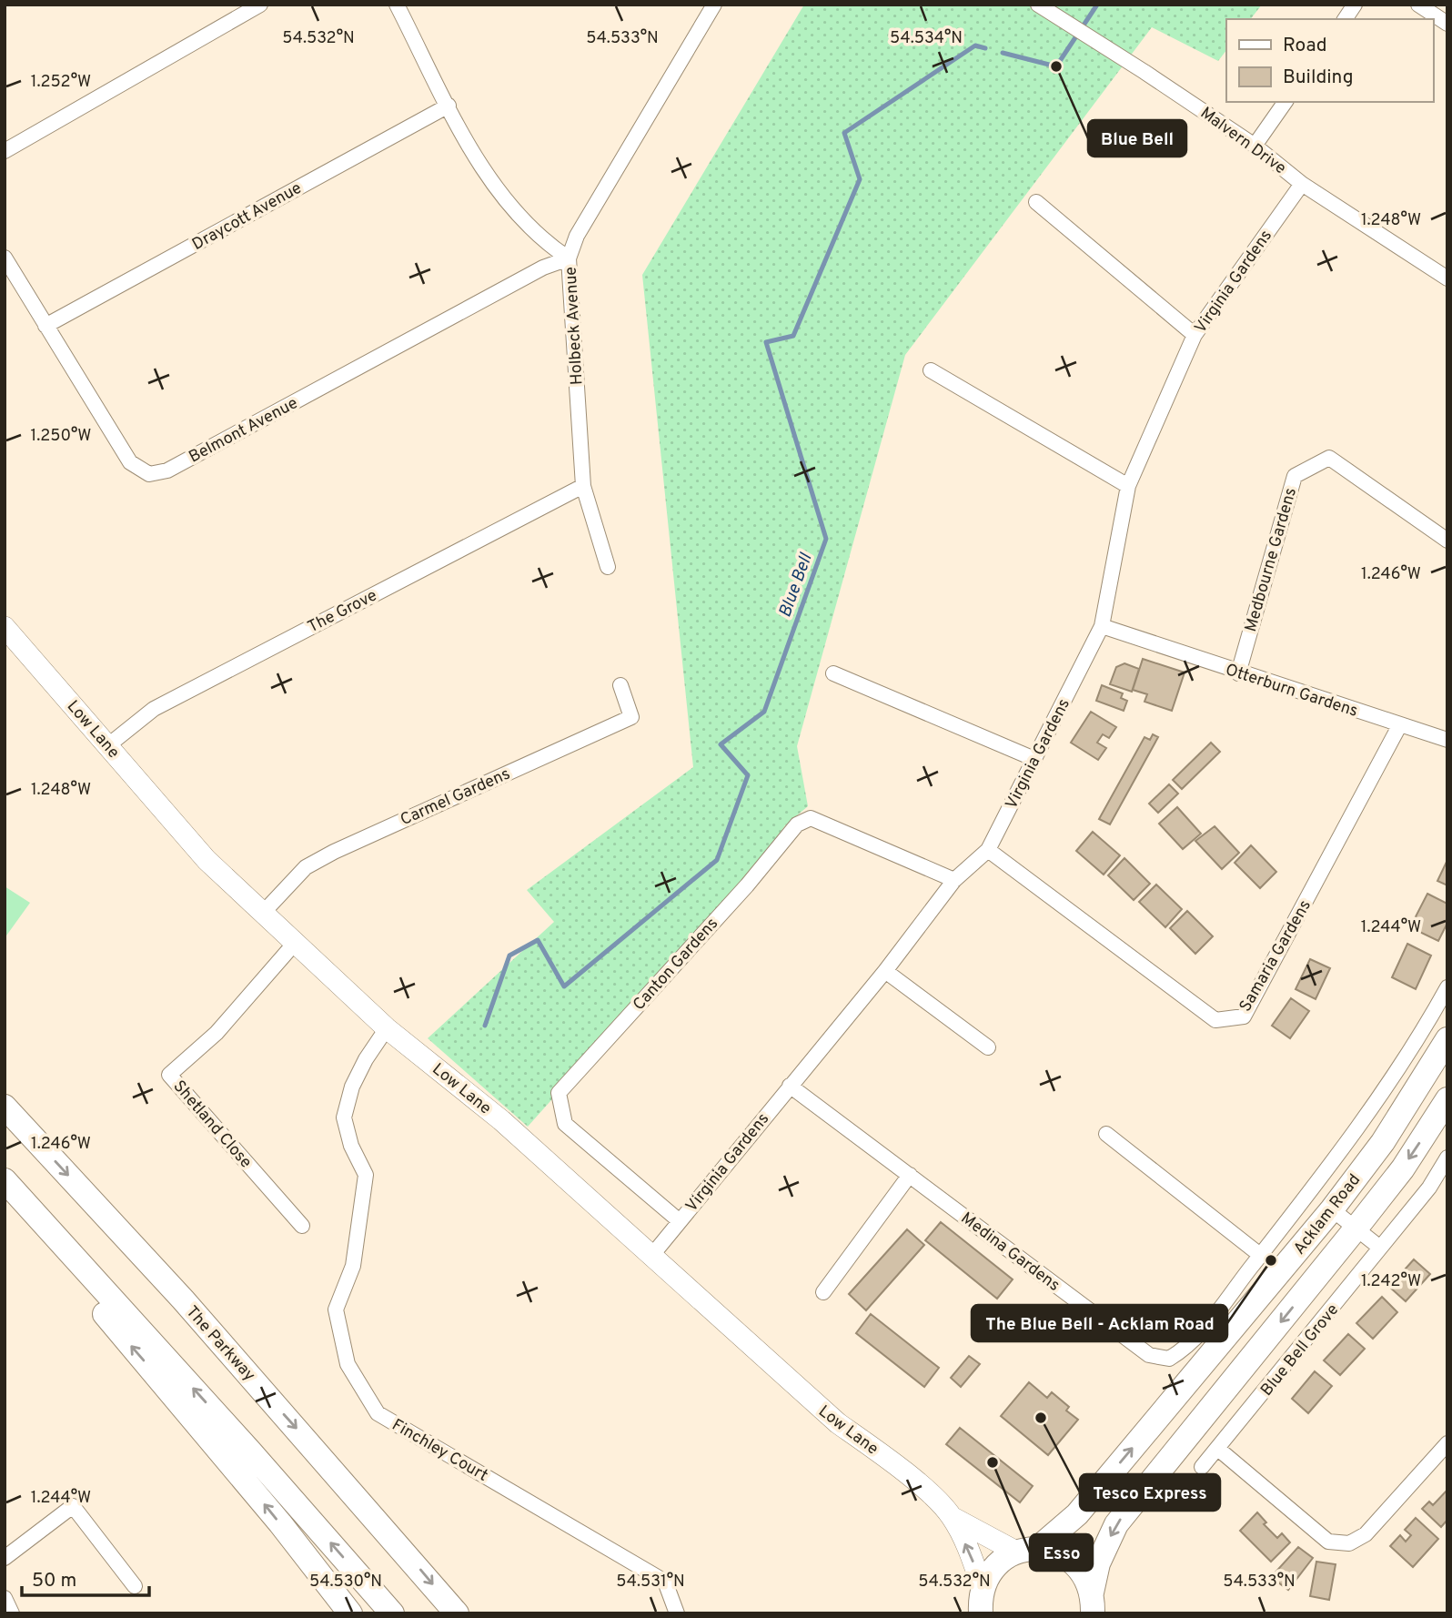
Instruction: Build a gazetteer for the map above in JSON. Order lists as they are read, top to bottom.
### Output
{
  "streets": {
    "main road": ["Low Lane", "Acklam Road", "The Parkway"],
    "street": [
      "Malvern Drive",
      "Draycott Avenue",
      "Virginia Gardens",
      "Holbeck Avenue",
      "Belmont Avenue",
      "Medbourne Gardens",
      "The Grove",
      "Otterburn Gardens",
      "Carmel Gardens",
      "Samaria Gardens",
      "Canton Gardens",
      "Shetland Close",
      "Medina Gardens",
      "Blue Bell Grove",
      "Finchley Court"
    ]
  },
  "crossings": [
    ["Malvern Drive", "Virginia Gardens"],
    ["Draycott Avenue", "Belmont Avenue"],
    ["Virginia Gardens", "Otterburn Gardens"],
    ["Virginia Gardens", "Low Lane"],
    ["Virginia Gardens", "Samaria Gardens"],
    ["Virginia Gardens", "Canton Gardens"],
    ["Virginia Gardens", "Medina Gardens"],
    ["Holbeck Avenue", "Belmont Avenue"],
    ["Holbeck Avenue", "The Grove"],
    ["Medbourne Gardens", "Otterburn Gardens"],
    ["The Grove", "Low Lane"],
    ["Otterburn Gardens", "Samaria Gardens"],
    ["Low Lane", "Carmel Gardens"],
    ["Low Lane", "Shetland Close"],
    ["Low Lane", "Acklam Road"],
    ["Low Lane", "Finchley Court"]
  ],
  "water": ["Blue Bell"],
  "places": [
    "Blue Bell",
    "The Blue Bell - Acklam Road",
    "Tesco Express",
    "Esso"
  ],
  "legend": ["Road", "Building"],
  "scale_bar": "50 m",
  "coordinates": [
    "54.532°N",
    "54.533°N",
    "54.534°N",
    "1.252°W",
    "1.248°W",
    "1.250°W",
    "1.246°W",
    "1.244°W",
    "1.242°W",
    "54.530°N",
    "54.531°N"
  ]
}
